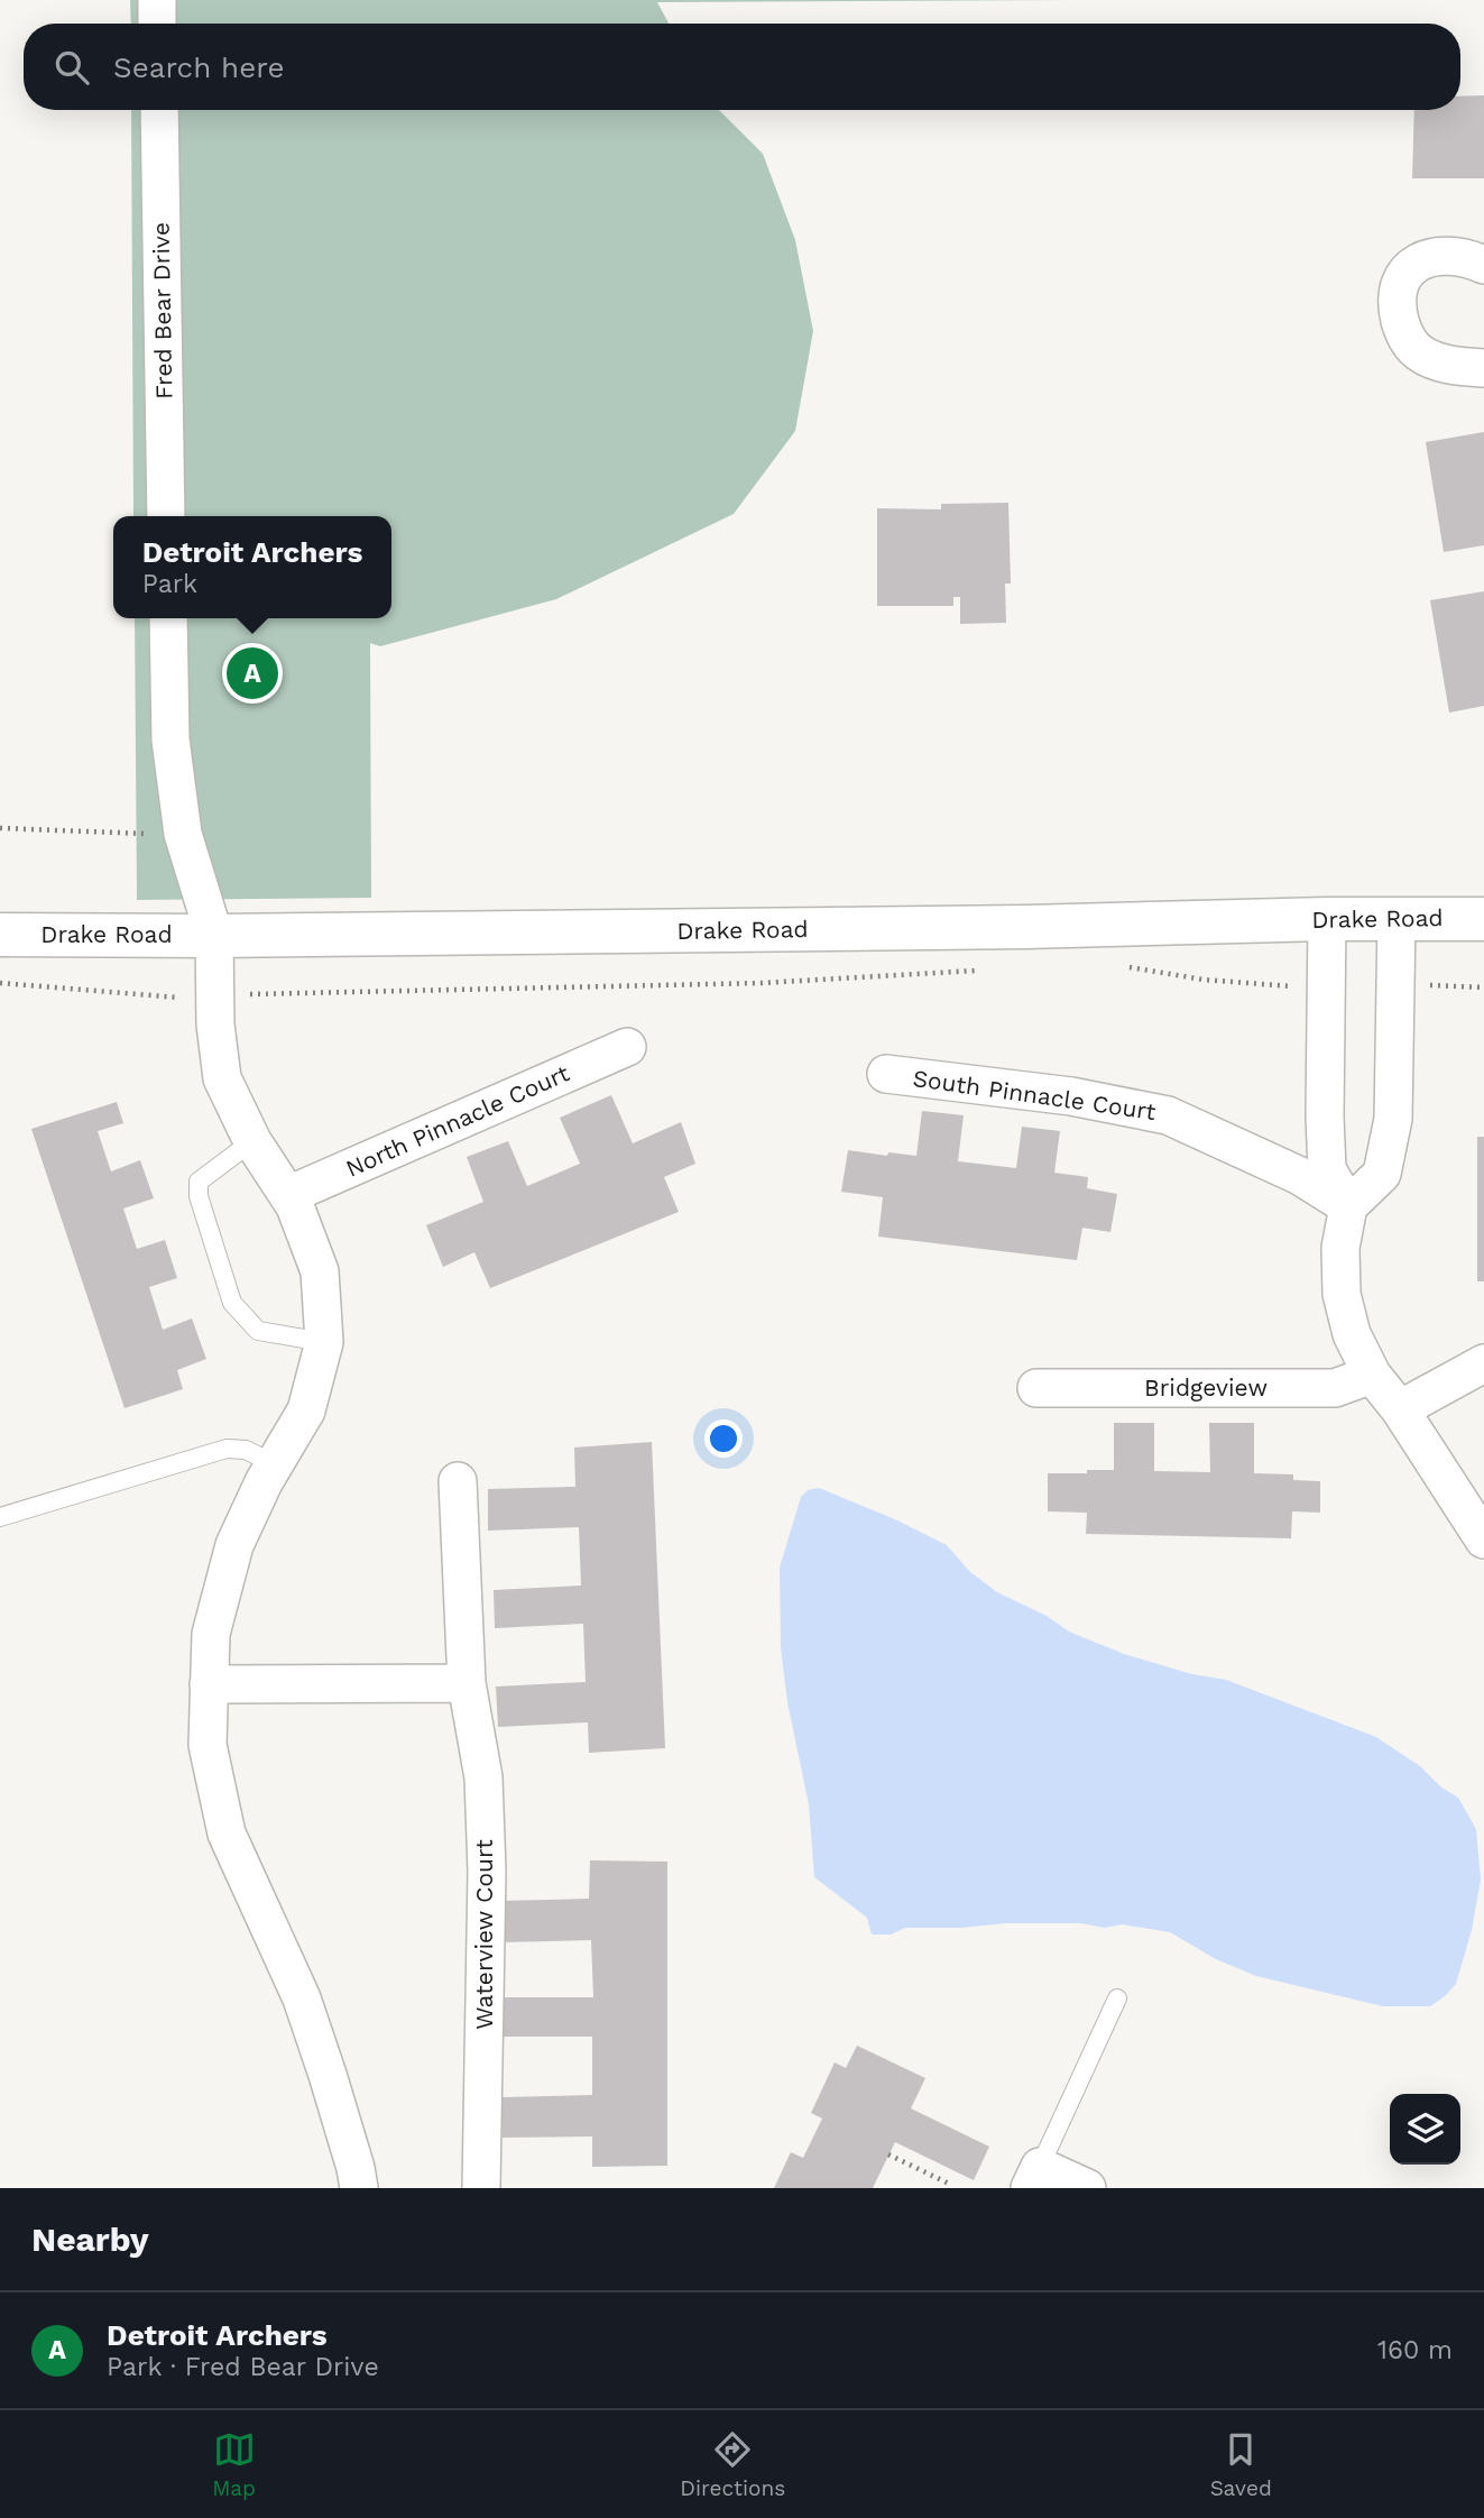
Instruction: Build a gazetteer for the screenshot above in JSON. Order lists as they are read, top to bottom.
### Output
{
  "streets": {
    "street": [
      "Fred Bear Drive",
      "Drake Road",
      "South Pinnacle Court",
      "North Pinnacle Court",
      "Bridgeview",
      "Waterview Court"
    ]
  },
  "page": {
    "search": "Search here",
    "popup": ["Detroit Archers", "Park"],
    "pins": "A",
    "heading": "Nearby",
    "list": [
      {
        "mark": "A",
        "name": "Detroit Archers",
        "note": "Park · Fred Bear Drive",
        "value": "160 m"
      }
    ],
    "nav": ["Map", "Directions", "Saved"]
  }
}
